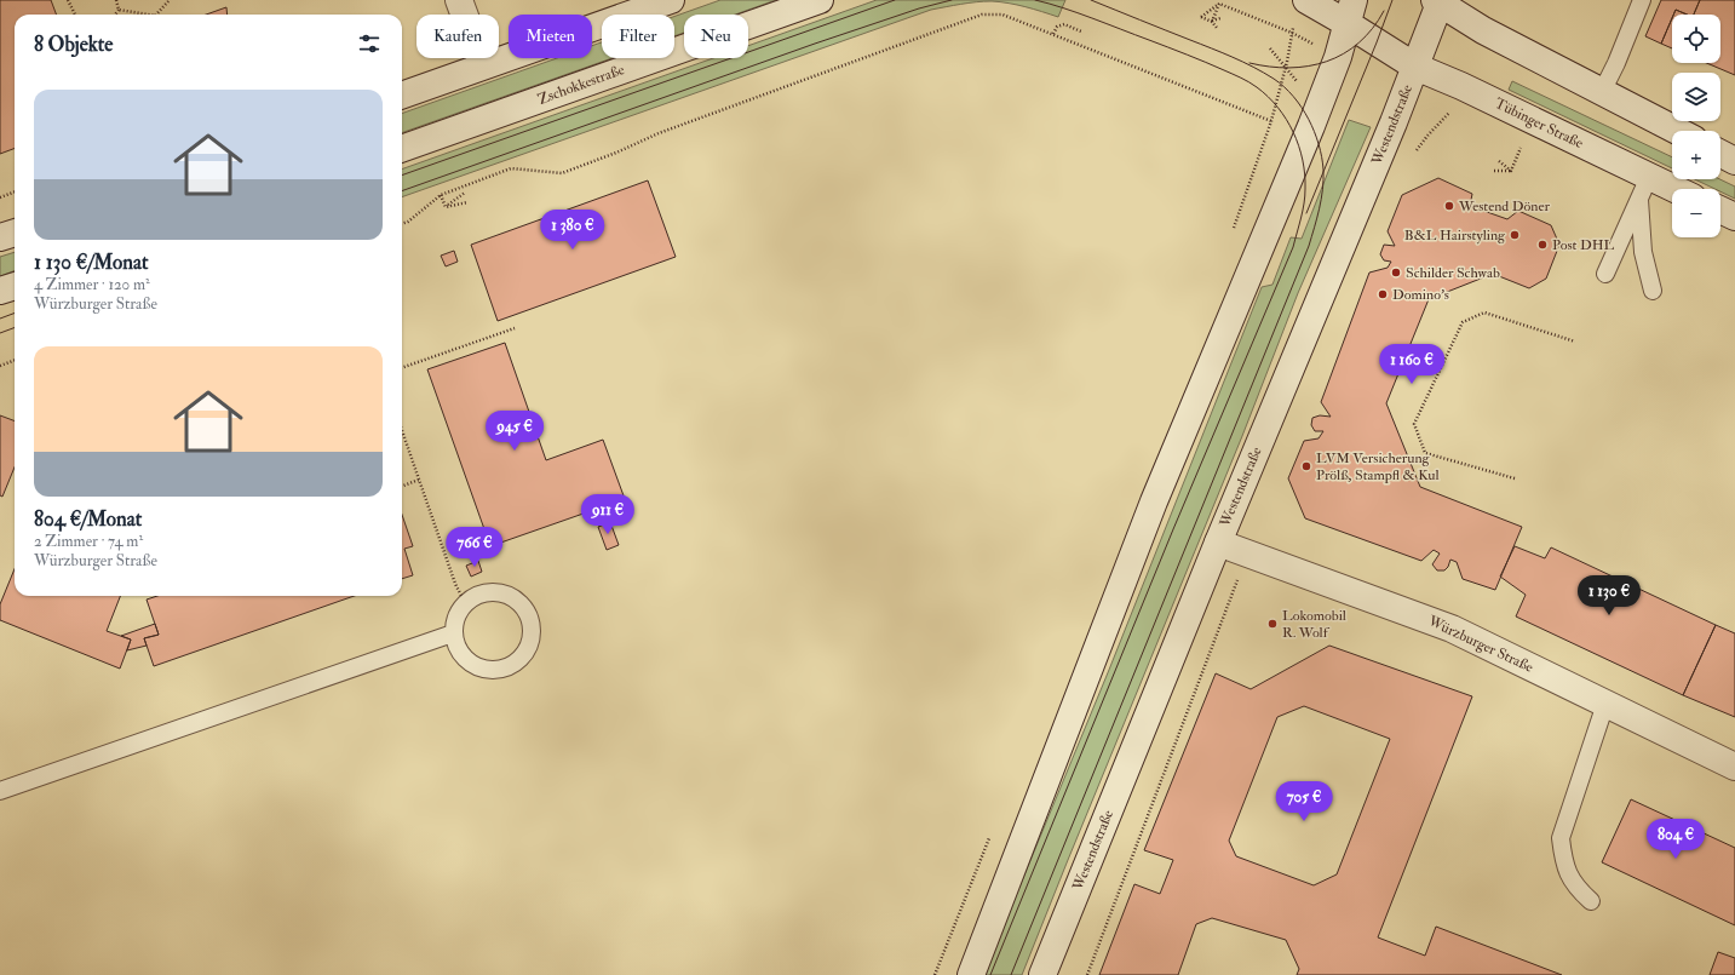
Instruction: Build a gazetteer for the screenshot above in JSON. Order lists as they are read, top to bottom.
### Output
{
  "streets": {
    "main road": [
      "Zschokkestraße",
      "Tübinger Straße",
      "Westendstraße",
      "Würzburger Straße"
    ]
  },
  "crossings": [
    ["Tübinger Straße", "Westendstraße"],
    ["Westendstraße", "Würzburger Straße"]
  ],
  "places": [
    "Westend Döner",
    "B&L Hairstyling",
    "Post DHL",
    "Schilder Schwab",
    "Domino's",
    "LVM Versicherung Prölß, Stampfl & Kul",
    "Lokomobil R. Wolf"
  ],
  "page": {
    "map_buttons": ["+", "−"],
    "chip": [
      "Kaufen",
      "Mieten",
      "Filter",
      "Neu"
    ],
    "heading": "8 Objekte",
    "list": [
      {
        "name": "1 130 €/Monat",
        "note": "4 Zimmer · 120 m² · Würzburger Straße"
      },
      {
        "name": "804 €/Monat",
        "note": "2 Zimmer · 74 m² · Würzburger Straße"
      }
    ],
    "price": [
      "1 380 €",
      "1 160 €",
      "945 €",
      "911 €",
      "766 €",
      "1 130 €",
      "705 €",
      "804 €"
    ]
  }
}
